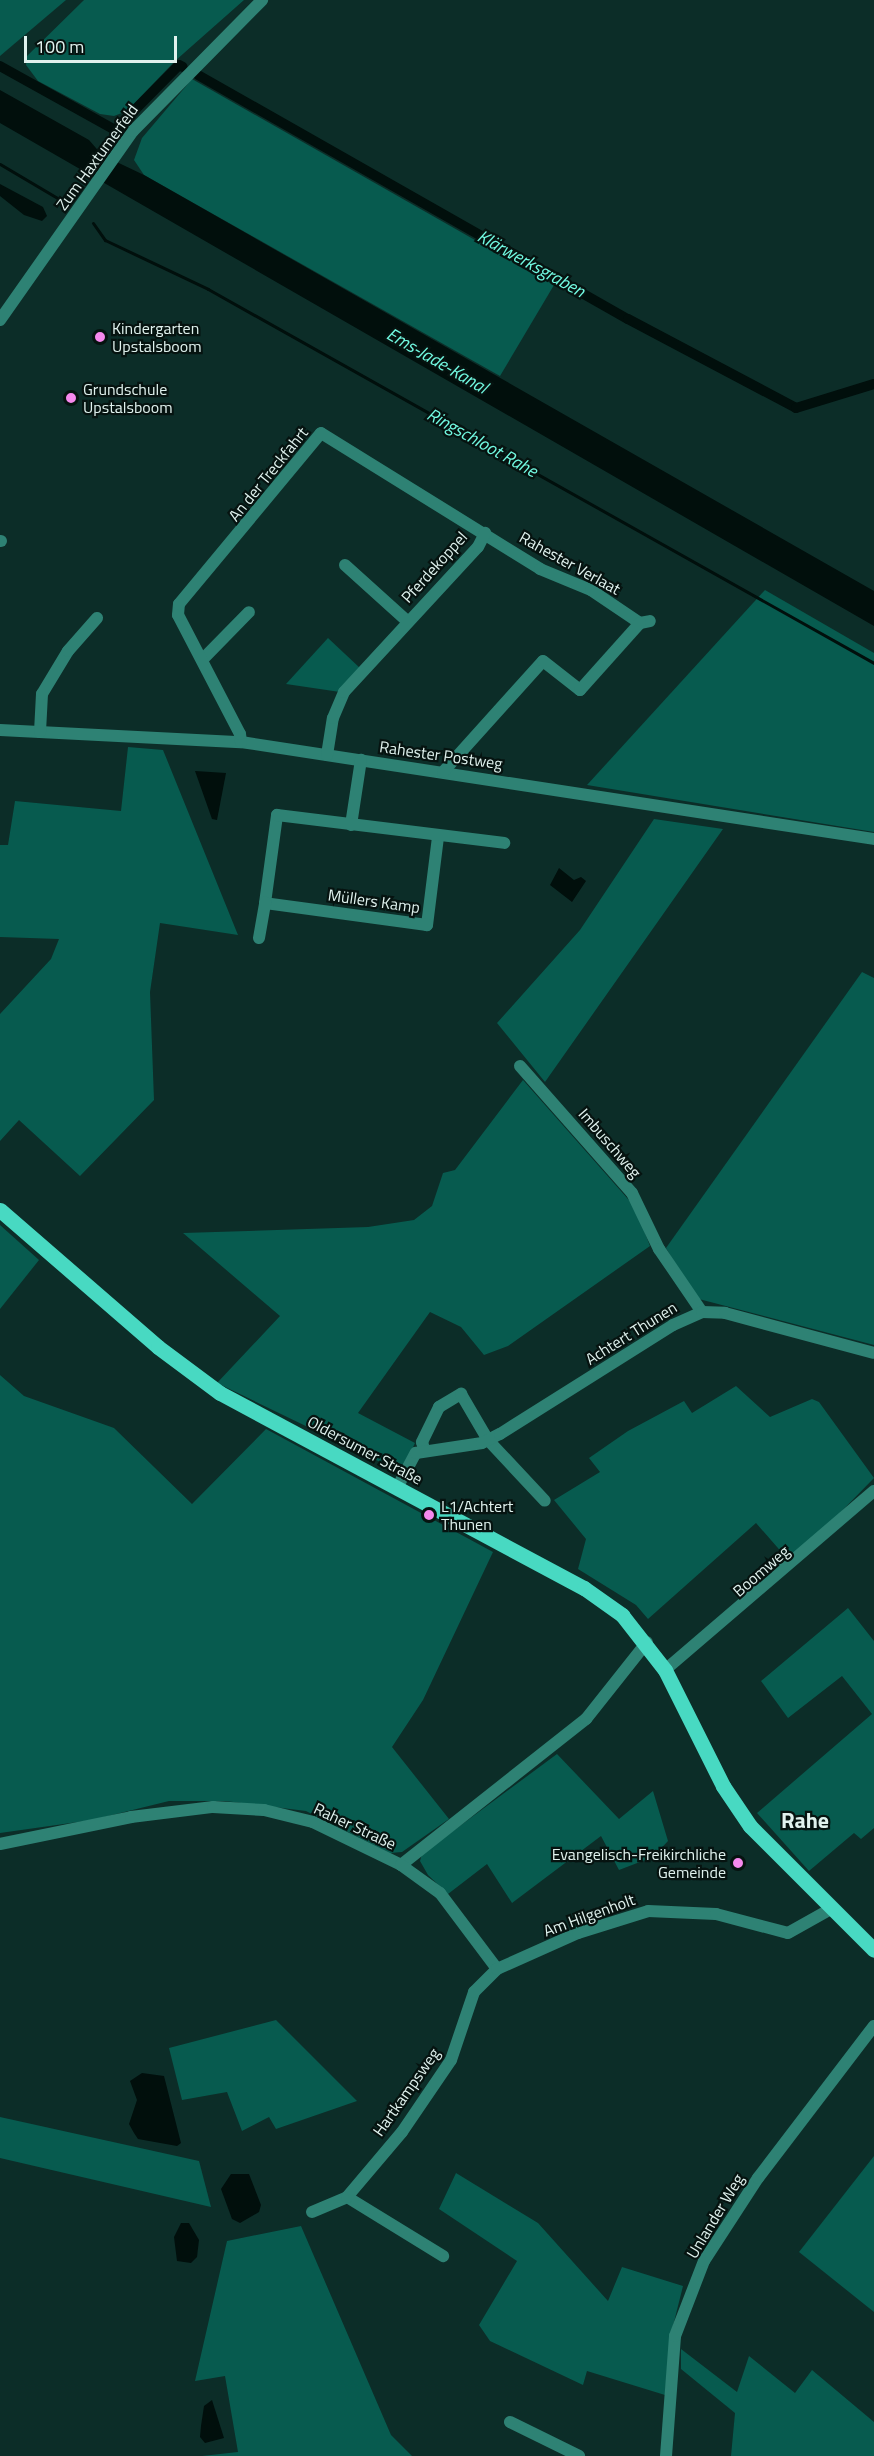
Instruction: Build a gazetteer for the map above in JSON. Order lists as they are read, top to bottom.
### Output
{
  "streets": {
    "main road": ["Oldersumer Straße"],
    "street": [
      "Zum Haxtumerfeld",
      "An der Treckfahrt",
      "Rahester Verlaat",
      "Pferdekoppel",
      "Rahester Postweg",
      "Müllers Kamp",
      "Imbuschweg",
      "Achtert Thunen",
      "Boomweg",
      "Raher Straße",
      "Am Hilgenholt",
      "Hartkampsweg",
      "Unlander Weg"
    ]
  },
  "crossings": [
    ["An der Treckfahrt", "Rahester Verlaat"],
    ["An der Treckfahrt", "Pferdekoppel"],
    ["An der Treckfahrt", "Rahester Postweg"],
    ["Rahester Verlaat", "Pferdekoppel"],
    ["Rahester Verlaat", "Rahester Postweg"],
    ["Pferdekoppel", "Rahester Postweg"],
    ["Imbuschweg", "Achtert Thunen"],
    ["Oldersumer Straße", "Boomweg"],
    ["Oldersumer Straße", "Raher Straße"],
    ["Oldersumer Straße", "Am Hilgenholt"],
    ["Am Hilgenholt", "Hartkampsweg"]
  ],
  "districts": ["Rahe"],
  "water": ["Klärwerksgraben", "Ems-Jade-Kanal", "Ringschloot Rahe"],
  "places": [
    "Kindergarten Upstalsboom",
    "Grundschule Upstalsboom",
    "L1/Achtert Thunen",
    "Evangelisch-Freikirchliche Gemeinde"
  ],
  "scale_bar": "100 m"
}
